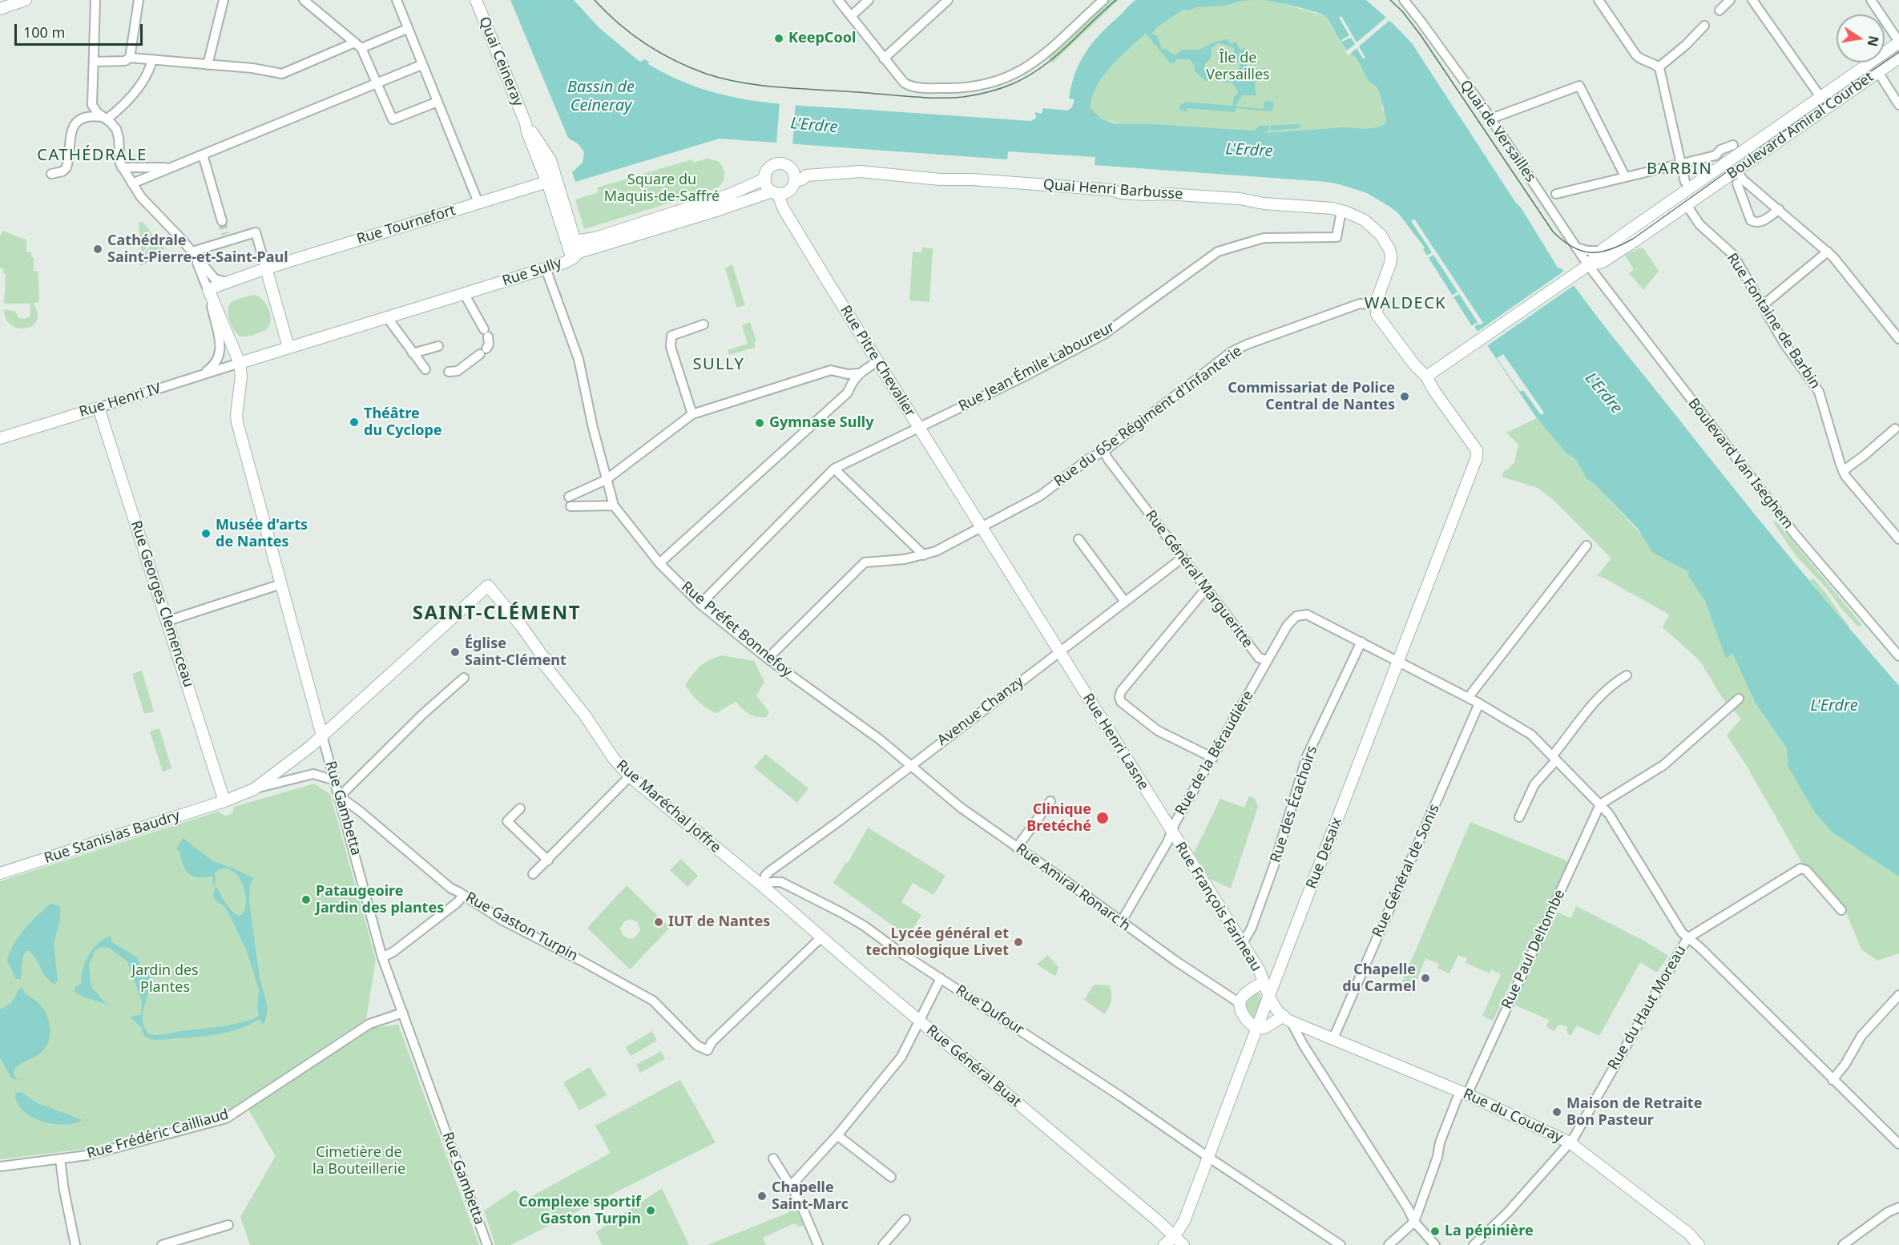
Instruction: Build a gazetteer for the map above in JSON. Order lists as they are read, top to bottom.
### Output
{
  "streets": {
    "street": [
      "Quai Ceineray",
      "Boulevard Amiral Courbet",
      "Quai de Versailles",
      "Quai Henri Barbusse",
      "Rue Tournefort",
      "Rue Sully",
      "Rue Fontaine de Barbin",
      "Rue Pitre Chevalier",
      "Rue Jean Émile Laboureur",
      "Rue Henri IV",
      "Rue du 65e Régiment d'Infanterie",
      "Boulevard Van Iseghem",
      "Rue Général Margueritte",
      "Rue Georges Clemenceau",
      "Rue Préfet Bonnefoy",
      "Avenue Chanzy",
      "Rue Henri Lasne",
      "Rue de la Béraudière",
      "Rue des Écachoirs",
      "Rue Maréchal Joffre",
      "Rue Gambetta",
      "Rue Stanislas Baudry",
      "Rue Desaix",
      "Rue Général de Sonis",
      "Rue Amiral Ronarc'h",
      "Rue François Farineau",
      "Rue Gaston Turpin",
      "Rue Paul Deltombe",
      "Rue du Haut Moreau",
      "Rue Dufour",
      "Rue Général Buat",
      "Rue du Coudray",
      "Rue Frédéric Cailliaud"
    ]
  },
  "crossings": [
    ["Quai Ceineray", "Rue Tournefort"],
    ["Quai Ceineray", "Rue Sully"],
    ["Boulevard Amiral Courbet", "Quai de Versailles"],
    ["Boulevard Amiral Courbet", "Boulevard Van Iseghem"],
    ["Quai de Versailles", "Boulevard Van Iseghem"],
    ["Quai Henri Barbusse", "Rue Sully"],
    ["Quai Henri Barbusse", "Rue Pitre Chevalier"],
    ["Quai Henri Barbusse", "Rue Jean Émile Laboureur"],
    ["Quai Henri Barbusse", "Rue du 65e Régiment d'Infanterie"],
    ["Quai Henri Barbusse", "Rue Desaix"],
    ["Rue Sully", "Rue Pitre Chevalier"],
    ["Rue Sully", "Rue Henri IV"],
    ["Rue Sully", "Rue Préfet Bonnefoy"],
    ["Rue Sully", "Rue Gambetta"],
    ["Rue Pitre Chevalier", "Rue Jean Émile Laboureur"],
    ["Rue Pitre Chevalier", "Rue du 65e Régiment d'Infanterie"],
    ["Rue Pitre Chevalier", "Avenue Chanzy"],
    ["Rue Pitre Chevalier", "Rue Henri Lasne"],
    ["Rue Jean Émile Laboureur", "Rue Préfet Bonnefoy"],
    ["Rue Henri IV", "Rue Georges Clemenceau"],
    ["Rue Henri IV", "Rue Gambetta"],
    ["Rue du 65e Régiment d'Infanterie", "Rue Général Margueritte"],
    ["Rue du 65e Régiment d'Infanterie", "Rue Préfet Bonnefoy"],
    ["Rue du 65e Régiment d'Infanterie", "Rue Desaix"],
    ["Rue Général Margueritte", "Avenue Chanzy"],
    ["Rue Général Margueritte", "Rue de la Béraudière"],
    ["Rue Général Margueritte", "Rue des Écachoirs"],
    ["Rue Général Margueritte", "Rue Desaix"],
    ["Rue Général Margueritte", "Rue Général de Sonis"],
    ["Rue Général Margueritte", "Rue Paul Deltombe"],
    ["Rue Général Margueritte", "Rue du Haut Moreau"],
    ["Rue Georges Clemenceau", "Rue Stanislas Baudry"],
    ["Rue Préfet Bonnefoy", "Avenue Chanzy"],
    ["Rue Préfet Bonnefoy", "Rue Amiral Ronarc'h"],
    ["Avenue Chanzy", "Rue Henri Lasne"],
    ["Avenue Chanzy", "Rue Maréchal Joffre"],
    ["Avenue Chanzy", "Rue Amiral Ronarc'h"],
    ["Avenue Chanzy", "Rue Dufour"],
    ["Avenue Chanzy", "Rue Général Buat"],
    ["Rue Henri Lasne", "Rue de la Béraudière"],
    ["Rue Henri Lasne", "Rue François Farineau"],
    ["Rue de la Béraudière", "Rue Amiral Ronarc'h"],
    ["Rue de la Béraudière", "Rue François Farineau"],
    ["Rue des Écachoirs", "Rue François Farineau"],
    ["Rue Maréchal Joffre", "Rue Stanislas Baudry"],
    ["Rue Maréchal Joffre", "Rue Dufour"],
    ["Rue Maréchal Joffre", "Rue Général Buat"],
    ["Rue Gambetta", "Rue Stanislas Baudry"],
    ["Rue Gambetta", "Rue Gaston Turpin"],
    ["Rue Gambetta", "Rue Frédéric Cailliaud"],
    ["Rue Desaix", "Rue François Farineau"],
    ["Rue Desaix", "Rue Dufour"],
    ["Rue Desaix", "Rue Général Buat"],
    ["Rue Général de Sonis", "Rue du Coudray"],
    ["Rue François Farineau", "Rue du Coudray"],
    ["Rue Gaston Turpin", "Rue Général Buat"],
    ["Rue Paul Deltombe", "Rue du Coudray"],
    ["Rue du Haut Moreau", "Rue du Coudray"],
    ["Rue Dufour", "Rue Général Buat"]
  ],
  "districts": [
    "CATHÉDRALE",
    "BARBIN",
    "WALDECK",
    "SULLY",
    "SAINT-CLÉMENT"
  ],
  "water": ["Bassin de Ceineray", "L'Erdre"],
  "parks": [
    "Île de Versailles",
    "Square du Maquis-de-Saffré",
    "Jardin des Plantes",
    "Cimetière de la Bouteillerie"
  ],
  "places": [
    "KeepCool",
    "Cathédrale Saint-Pierre-et-Saint-Paul",
    "Commissariat de Police Central de Nantes",
    "Théâtre du Cyclope",
    "Gymnase Sully",
    "Musée d'arts de Nantes",
    "Église Saint-Clément",
    "Clinique Bretéché",
    "Pataugeoire Jardin des plantes",
    "IUT de Nantes",
    "Lycée général et technologique Livet",
    "Chapelle du Carmel",
    "Maison de Retraite Bon Pasteur",
    "Chapelle Saint-Marc",
    "Complexe sportif Gaston Turpin",
    "La pépinière"
  ],
  "scale_bar": "100 m",
  "north": "right"
}
